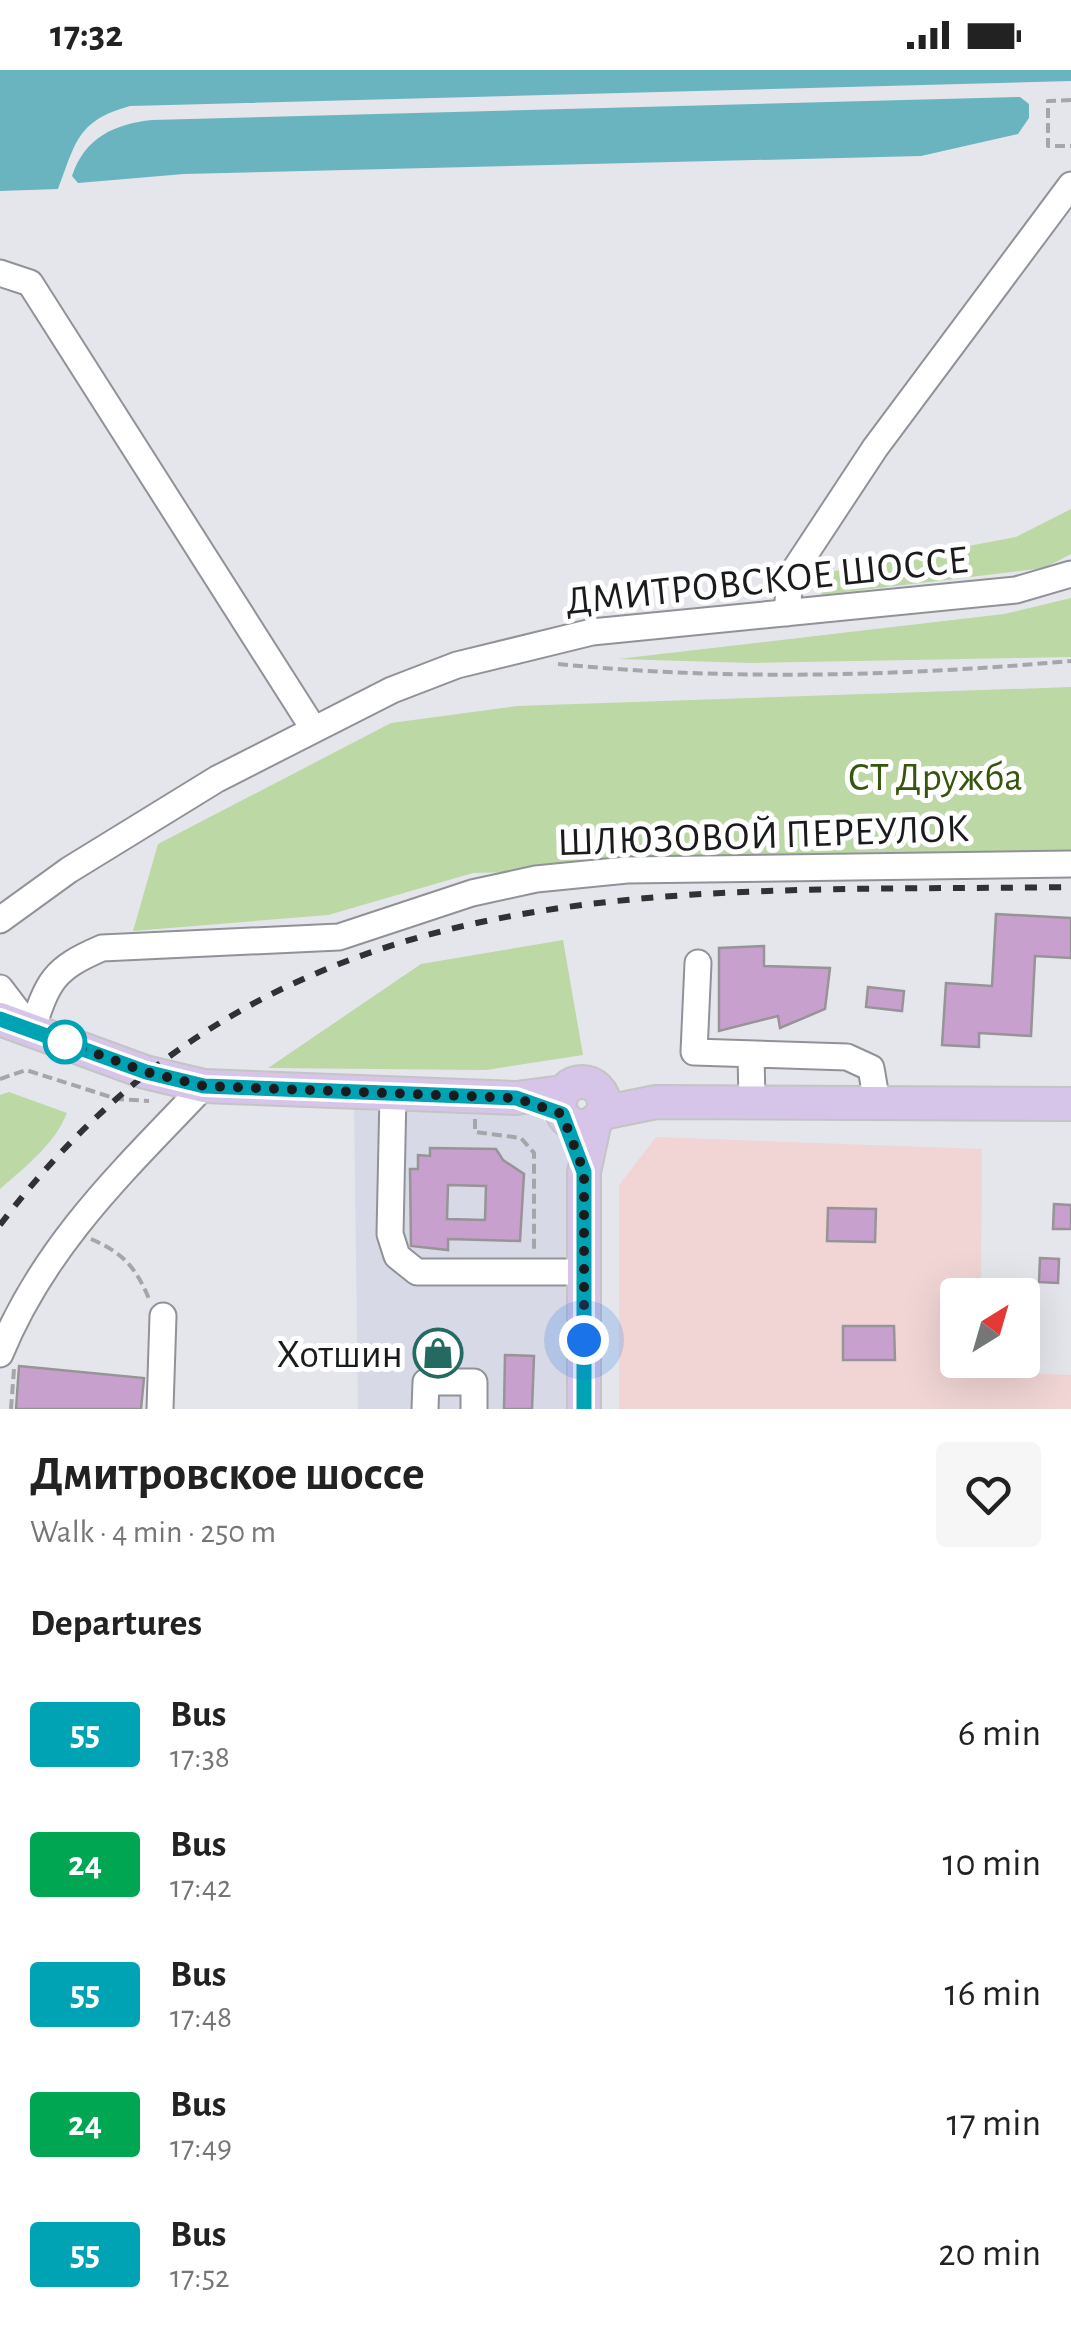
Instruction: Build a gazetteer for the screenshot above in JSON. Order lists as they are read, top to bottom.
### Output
{
  "streets": {
    "street": ["ДМИТРОВСКОЕ ШОССЕ", "ШЛЮЗОВОЙ ПЕРЕУЛОК"]
  },
  "parks": ["СТ Дружба"],
  "places": {
    "shop": ["Хотшин"]
  },
  "lines": ["bus line 55"],
  "north": "top right",
  "page": {
    "status": "17:32",
    "heading": [
      ["Дмитровское шоссе", "Walk · 4 min · 250 m"],
      "Departures"
    ],
    "list": [
      {
        "mark": "55",
        "name": "Bus",
        "note": "17:38",
        "value": "6 min"
      },
      {
        "mark": "24",
        "name": "Bus",
        "note": "17:42",
        "value": "10 min"
      },
      {
        "mark": "55",
        "name": "Bus",
        "note": "17:48",
        "value": "16 min"
      },
      {
        "mark": "24",
        "name": "Bus",
        "note": "17:49",
        "value": "17 min"
      },
      {
        "mark": "55",
        "name": "Bus",
        "note": "17:52",
        "value": "20 min"
      }
    ]
  }
}
